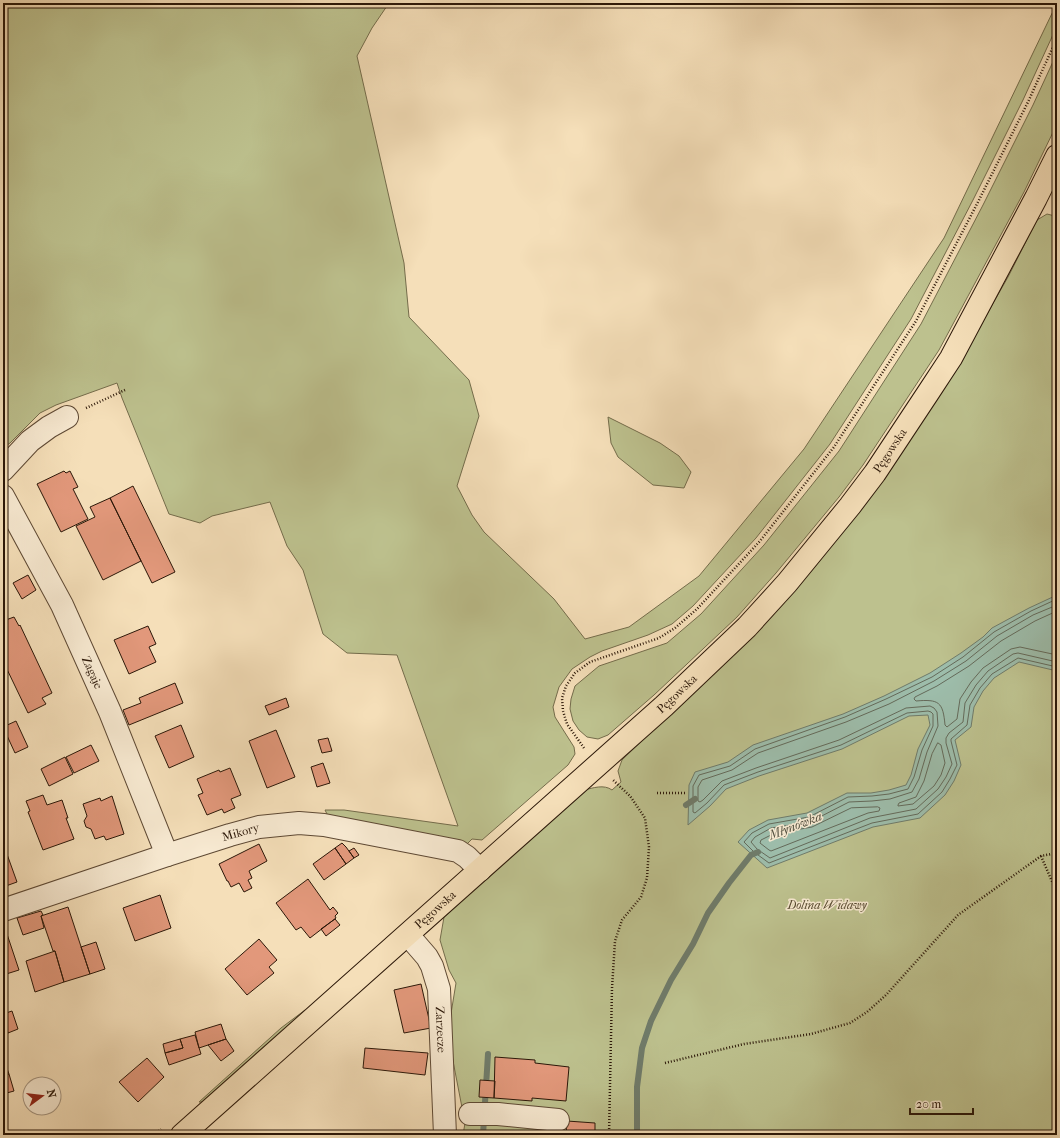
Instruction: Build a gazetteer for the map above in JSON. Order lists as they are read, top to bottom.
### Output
{
  "streets": {
    "main road": ["Pęgowska"],
    "street": ["Zagaje", "Mikory", "Zarzecze"]
  },
  "crossings": [
    ["Pęgowska", "Mikory"],
    ["Pęgowska", "Zarzecze"],
    ["Zagaje", "Mikory"]
  ],
  "water": ["Młynówka"],
  "parks": ["Dolina Widawy"],
  "scale_bar": "20 m",
  "north": "right"
}
